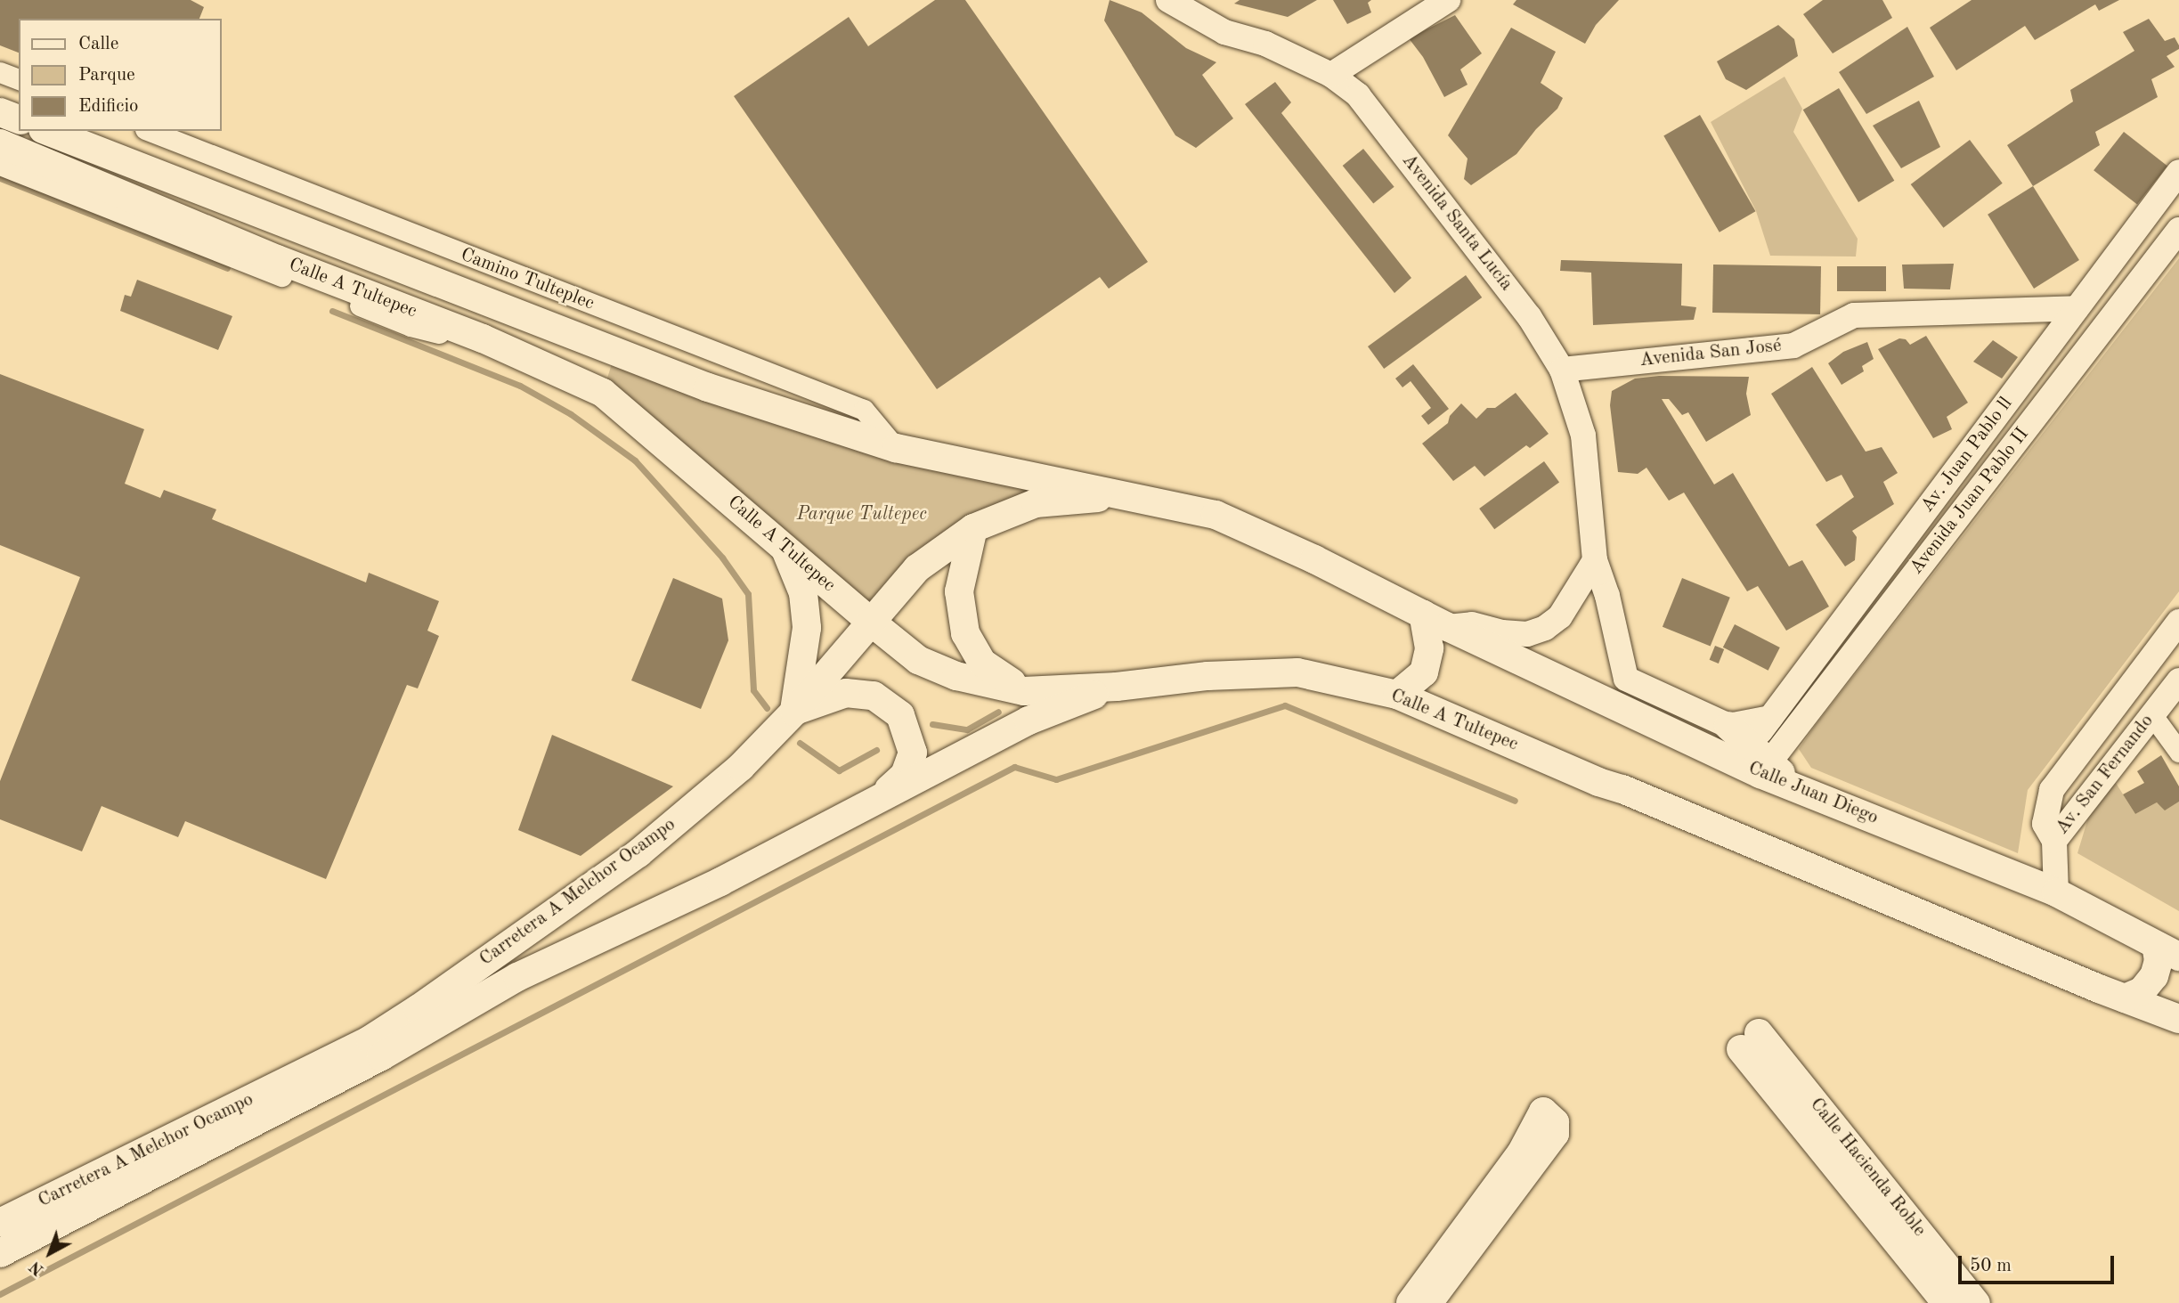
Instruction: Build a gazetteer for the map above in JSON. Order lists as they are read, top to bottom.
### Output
{
  "streets": {
    "main road": [
      "Calle A Tultepec",
      "Calle Juan Diego",
      "Carretera A Melchor Ocampo",
      "Calle Hacienda Roble"
    ],
    "street": [
      "Avenida Santa Lucía",
      "Camino Tulteplec",
      "Avenida San José",
      "Av. Juan Pablo ll",
      "Avenida Juan Pablo II",
      "Av. San Fernando"
    ]
  },
  "crossings": [
    ["Avenida Santa Lucía", "Avenida San José"],
    ["Avenida Santa Lucía", "Calle Juan Diego"],
    ["Camino Tulteplec", "Calle A Tultepec"],
    ["Calle A Tultepec", "Calle Juan Diego"],
    ["Calle A Tultepec", "Carretera A Melchor Ocampo"],
    ["Avenida San José", "Av. Juan Pablo ll"],
    ["Av. Juan Pablo ll", "Avenida Juan Pablo II"],
    ["Av. Juan Pablo ll", "Calle Juan Diego"],
    ["Avenida Juan Pablo II", "Calle Juan Diego"]
  ],
  "parks": ["Parque Tultepec"],
  "legend": ["Calle", "Parque", "Edificio"],
  "scale_bar": "50 m",
  "north": "bottom left"
}
